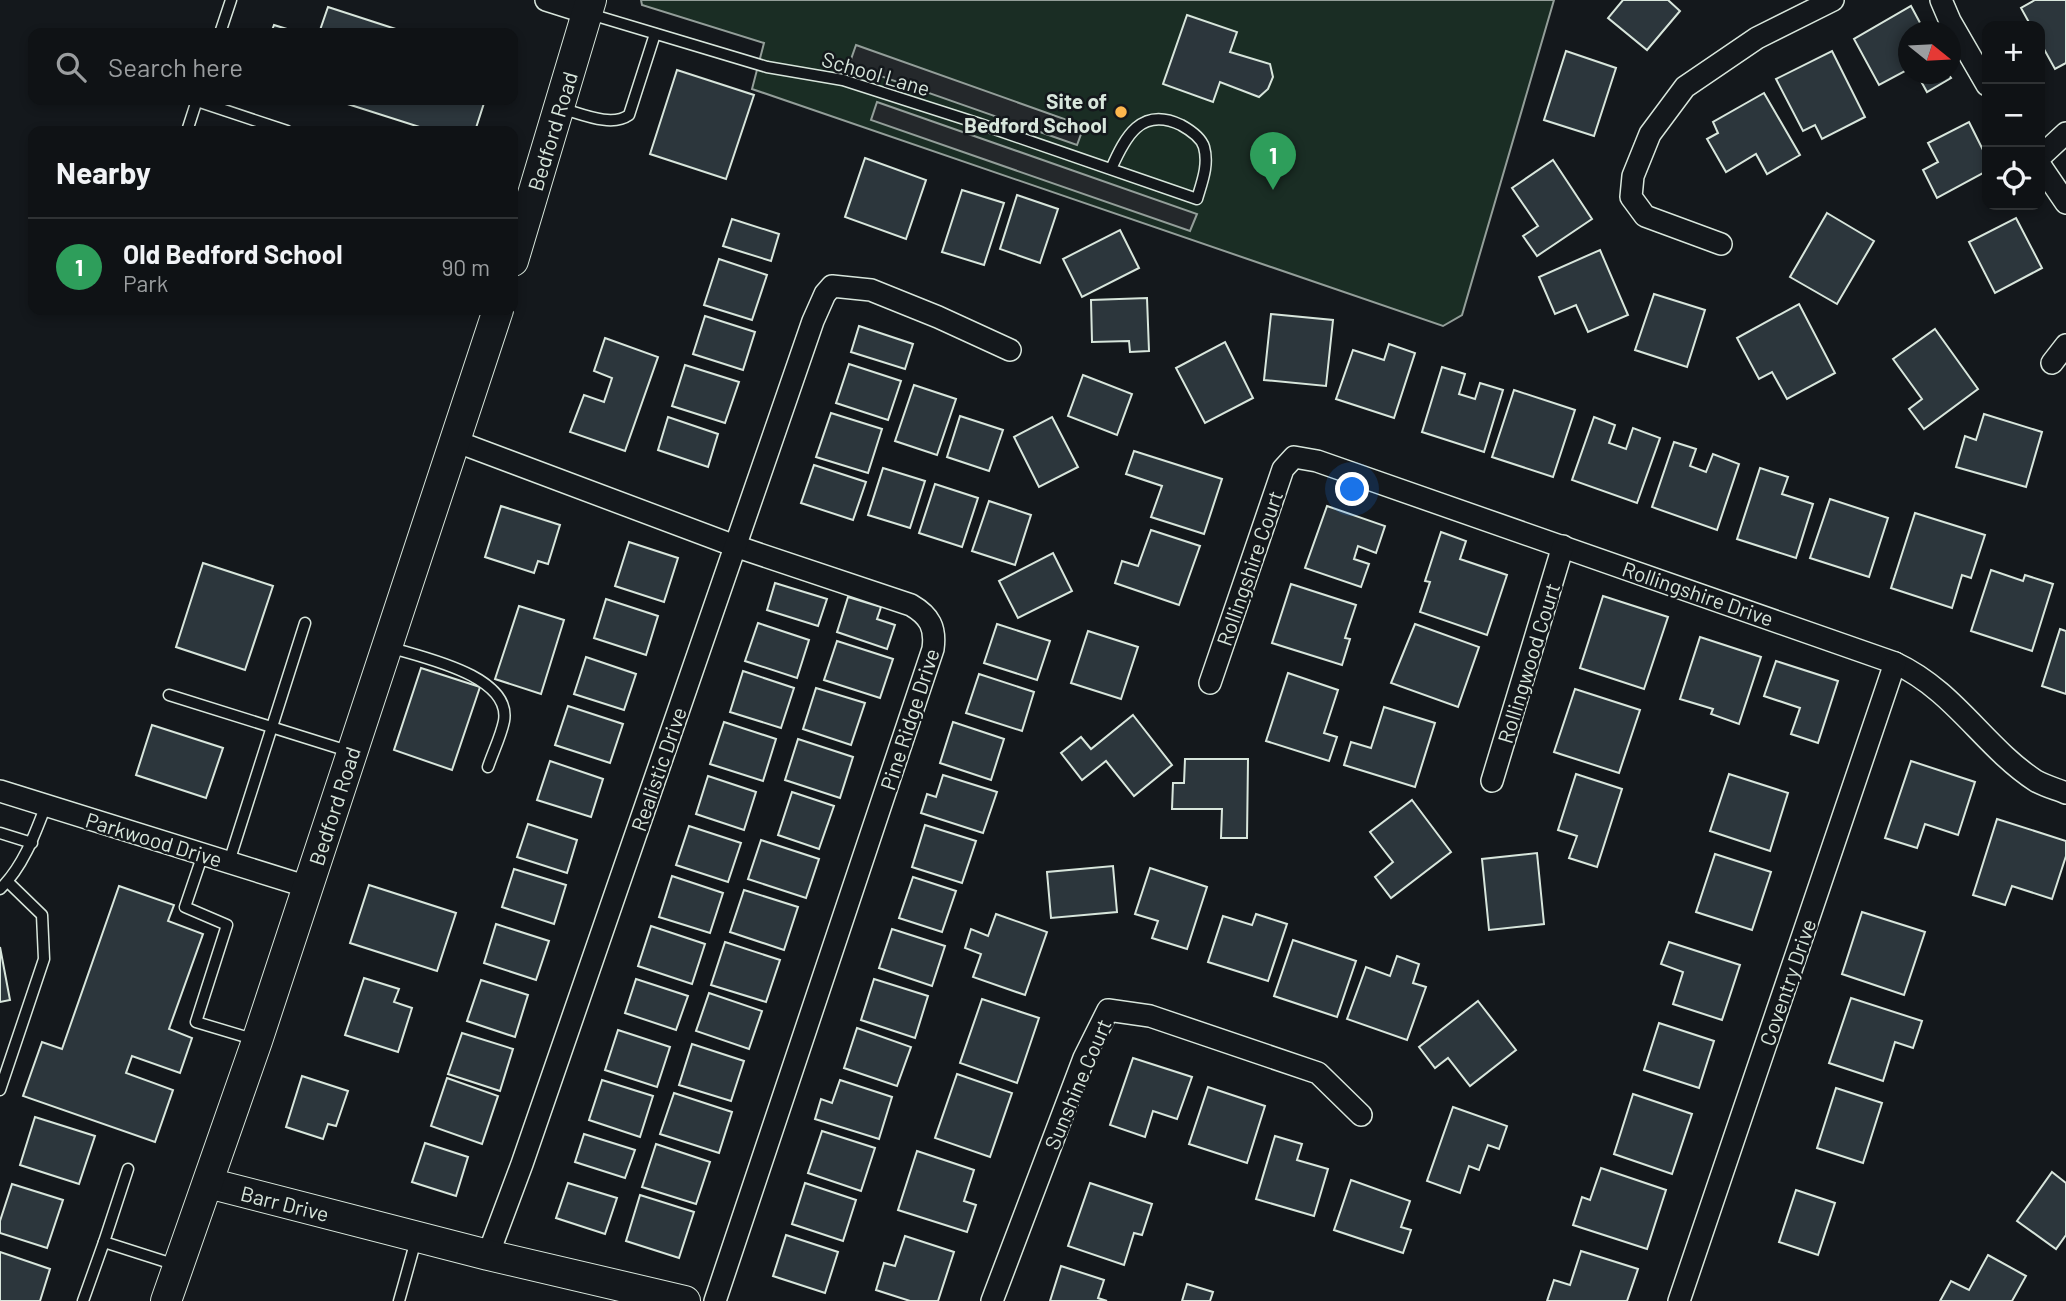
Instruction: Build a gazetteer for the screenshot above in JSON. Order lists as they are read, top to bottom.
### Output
{
  "streets": {
    "main road": ["Bedford Road", "Barr Drive"],
    "street": [
      "Rollingshire Court",
      "Rollingshire Drive",
      "Rollingwood Court",
      "Pine Ridge Drive",
      "Realistic Drive",
      "Parkwood Drive",
      "Coventry Drive",
      "Sunshine Court"
    ],
    "lane": ["School Lane"]
  },
  "crossings": [
    ["School Lane", "Bedford Road"],
    ["Bedford Road", "Pine Ridge Drive"],
    ["Bedford Road", "Parkwood Drive"],
    ["Bedford Road", "Barr Drive"],
    ["Rollingshire Court", "Rollingshire Drive"],
    ["Rollingshire Drive", "Rollingwood Court"],
    ["Rollingshire Drive", "Coventry Drive"],
    ["Pine Ridge Drive", "Realistic Drive"],
    ["Realistic Drive", "Barr Drive"]
  ],
  "places": ["Site of Bedford School"],
  "north": "right",
  "page": {
    "map_buttons": ["+", "−"],
    "search": "Search here",
    "heading": "Nearby",
    "pins": "1",
    "list": [
      {
        "mark": "1",
        "name": "Old Bedford School",
        "note": "Park",
        "value": "90 m"
      }
    ]
  }
}
